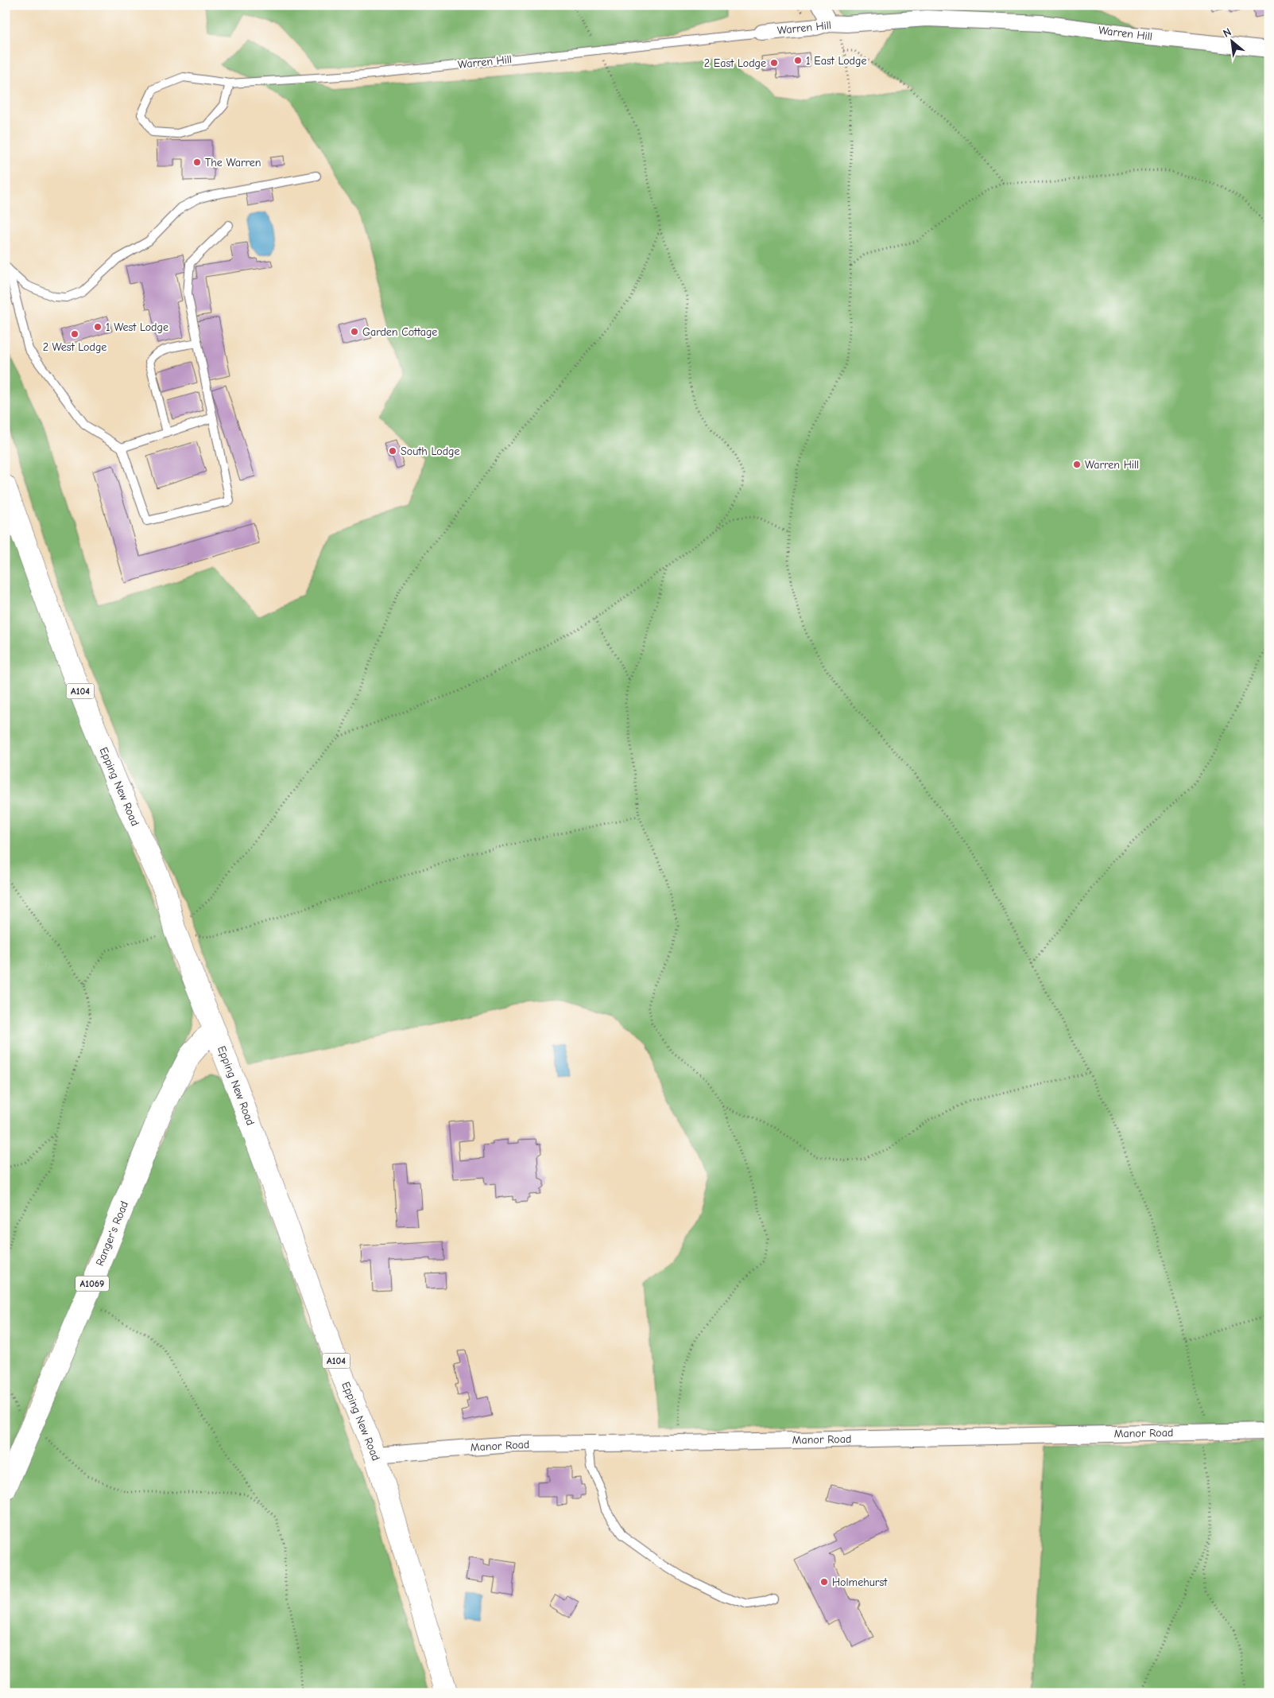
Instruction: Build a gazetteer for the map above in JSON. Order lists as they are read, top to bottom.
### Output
{
  "streets": {
    "main road": [
      "A104",
      "Epping New Road",
      "Ranger's Road",
      "A1069"
    ],
    "street": ["Warren Hill", "Manor Road"]
  },
  "crossings": [
    ["Epping New Road", "Ranger's Road"],
    ["Epping New Road", "Manor Road"]
  ],
  "places": [
    "1 East Lodge",
    "2 East Lodge",
    "The Warren",
    "1 West Lodge",
    "Garden Cottage",
    "2 West Lodge",
    "South Lodge",
    "Warren Hill",
    "Holmehurst"
  ],
  "north": "top left"
}
